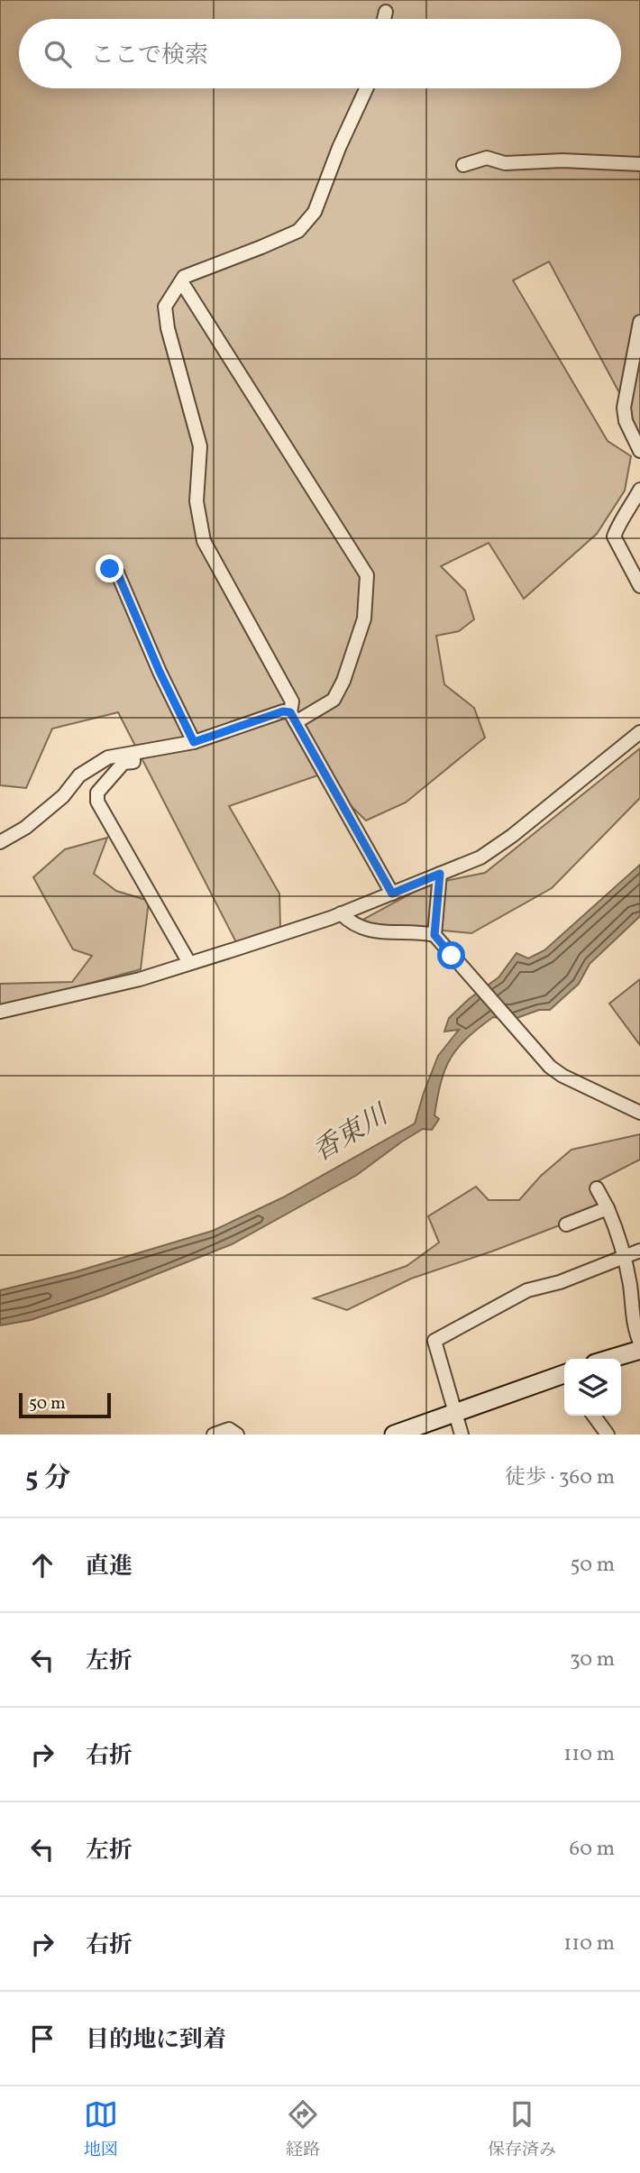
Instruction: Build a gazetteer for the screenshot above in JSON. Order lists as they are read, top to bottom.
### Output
{
  "water": ["香東川"],
  "scale_bar": "50 m",
  "page": {
    "search": "ここで検索",
    "scale": "50 m",
    "heading": ["5 分", "徒歩 · 360 m"],
    "list": [
      ["直進", "50 m"],
      ["左折", "30 m"],
      ["右折", "110 m"],
      ["左折", "60 m"],
      ["右折", "110 m"],
      "目的地に到着"
    ],
    "nav": ["地図", "経路", "保存済み"]
  }
}
